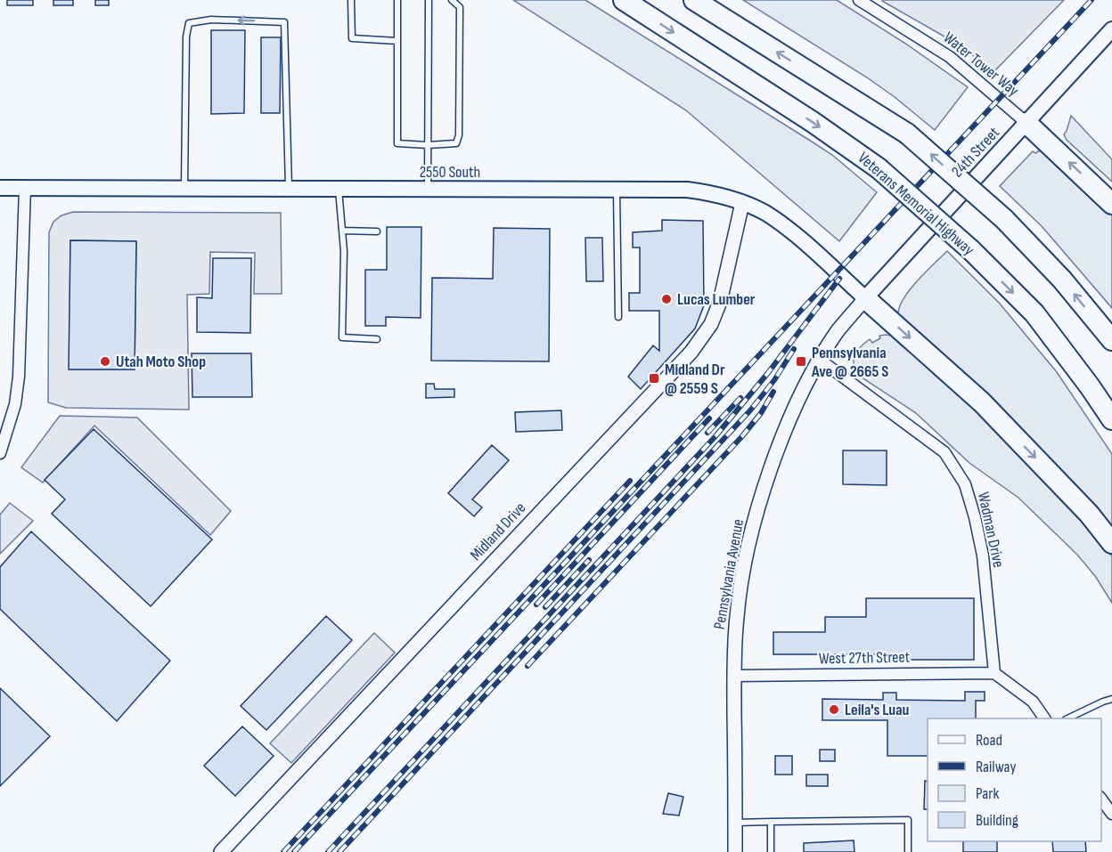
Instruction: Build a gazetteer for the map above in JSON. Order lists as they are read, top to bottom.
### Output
{
  "streets": {
    "highway": ["Veterans Memorial Highway"],
    "main road": ["24th Street", "2550 South"],
    "street": [
      "Water Tower Way",
      "Wadman Drive",
      "Midland Drive",
      "Pennsylvania Avenue",
      "West 27th Street"
    ]
  },
  "crossings": [
    ["Water Tower Way", "24th Street"],
    ["24th Street", "2550 South"],
    ["24th Street", "Pennsylvania Avenue"],
    ["2550 South", "Midland Drive"],
    ["2550 South", "Pennsylvania Avenue"],
    ["Wadman Drive", "Pennsylvania Avenue"],
    ["Wadman Drive", "West 27th Street"],
    ["Pennsylvania Avenue", "West 27th Street"]
  ],
  "places": {
    "other": ["Lucas Lumber", "Utah Moto Shop", "Leila's Luau"],
    "transit": ["Pennsylvania Ave @ 2665 S", "Midland Dr @ 2559 S"]
  },
  "legend": [
    "Road",
    "Railway",
    "Park",
    "Building"
  ]
}
